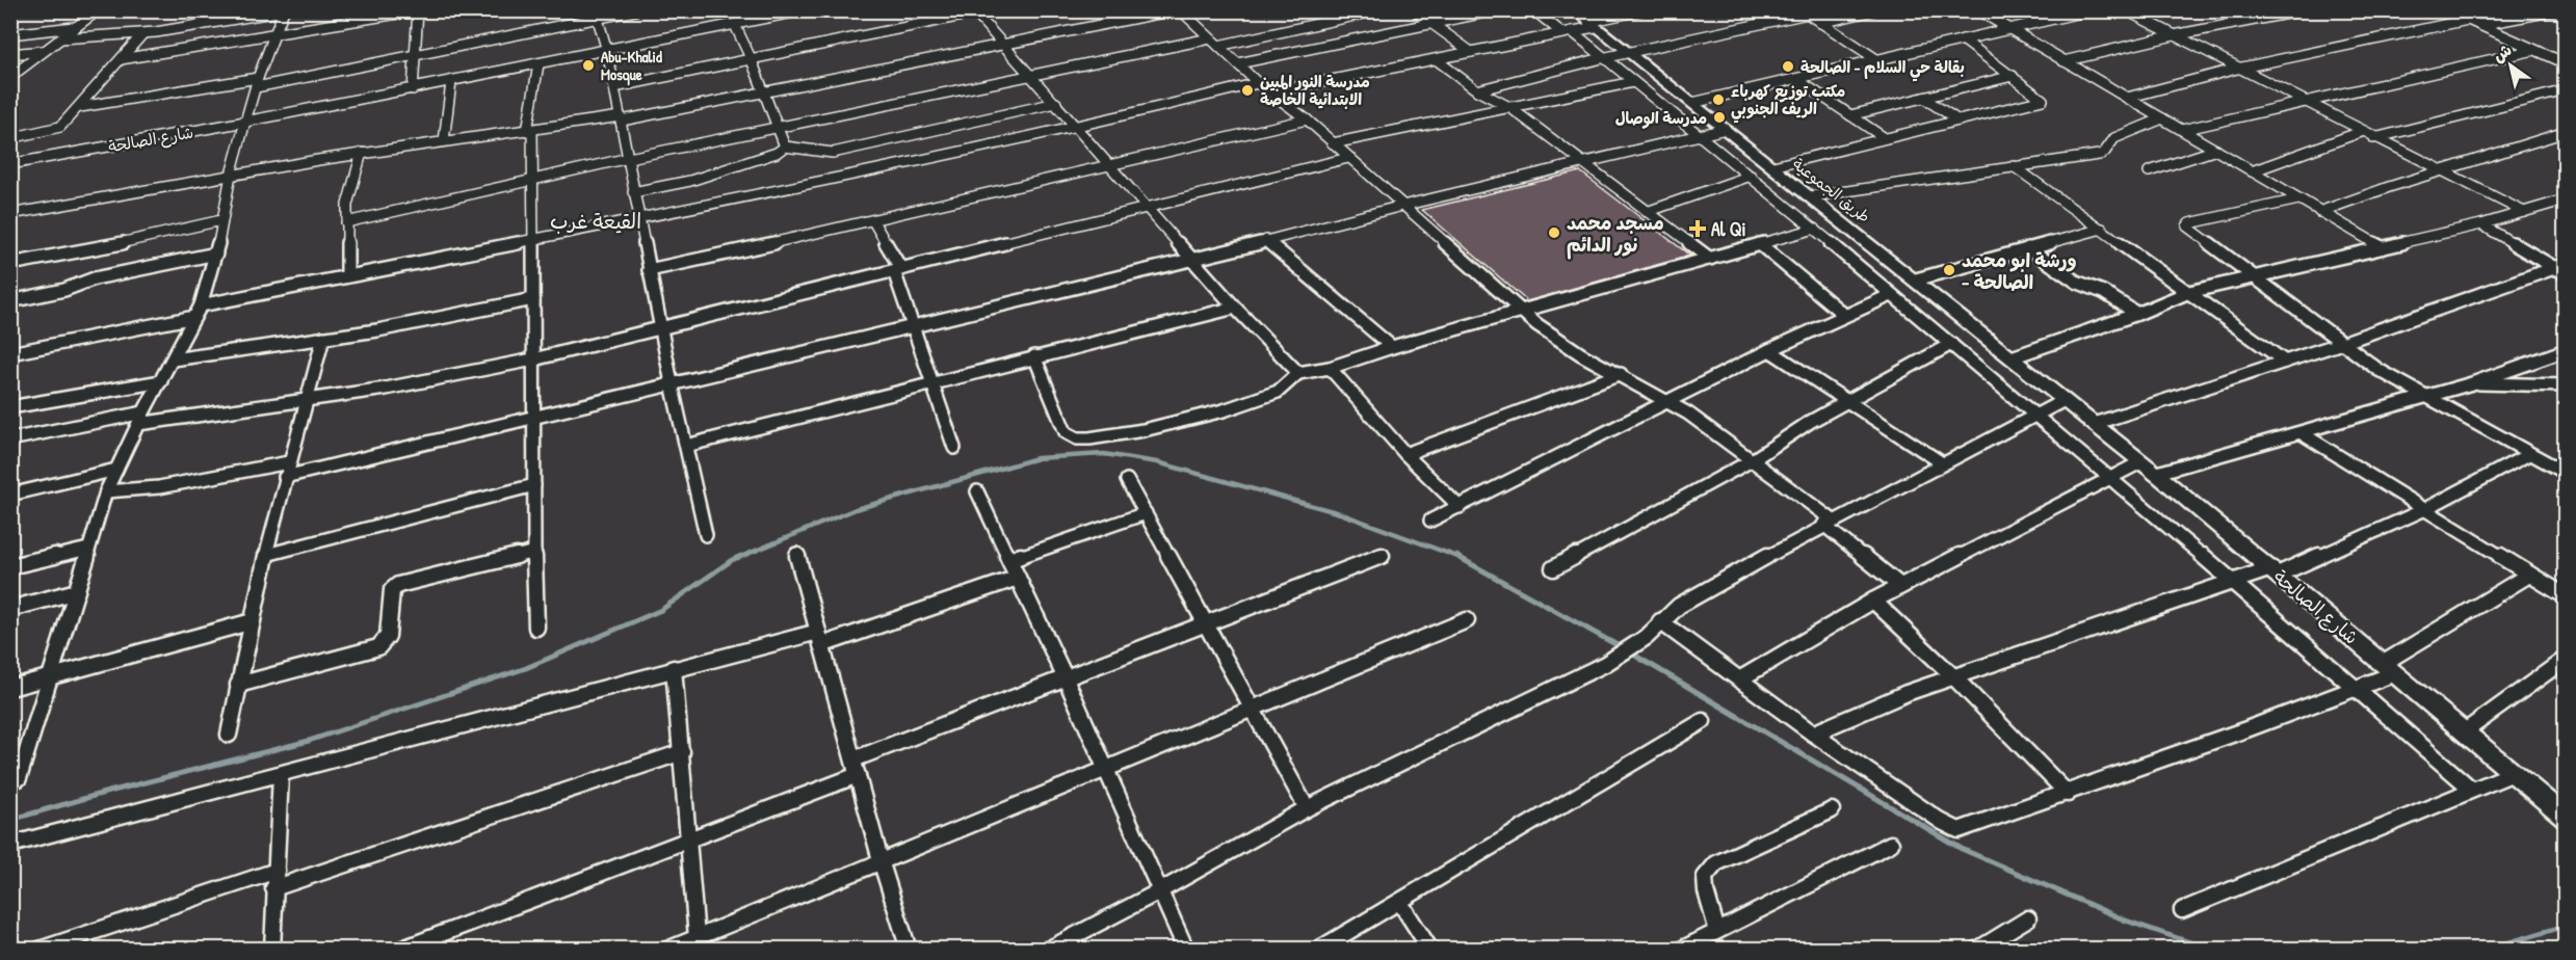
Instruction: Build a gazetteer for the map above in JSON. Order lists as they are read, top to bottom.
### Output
{
  "streets": {
    "main road": ["شارع الصالحة", "طريق الجموعية"]
  },
  "crossings": [
    ["شارع الصالحة", "طريق الجموعية"]
  ],
  "districts": ["القيعة غرب"],
  "places": {
    "other": [
      "Abu-Khalid Mosque",
      "بقالة حي السلام - الصالحة",
      "مدرسة النور المبين الابتدائية الخاصة",
      "مكتب توزيع كهرباء الريف الجنوبي",
      "مدرسة الوصال",
      "مسجد محمد نور الدائم",
      "ورشة ابو محمد - الصالحة"
    ],
    "health": ["Al Qi"]
  },
  "north": "top left"
}
